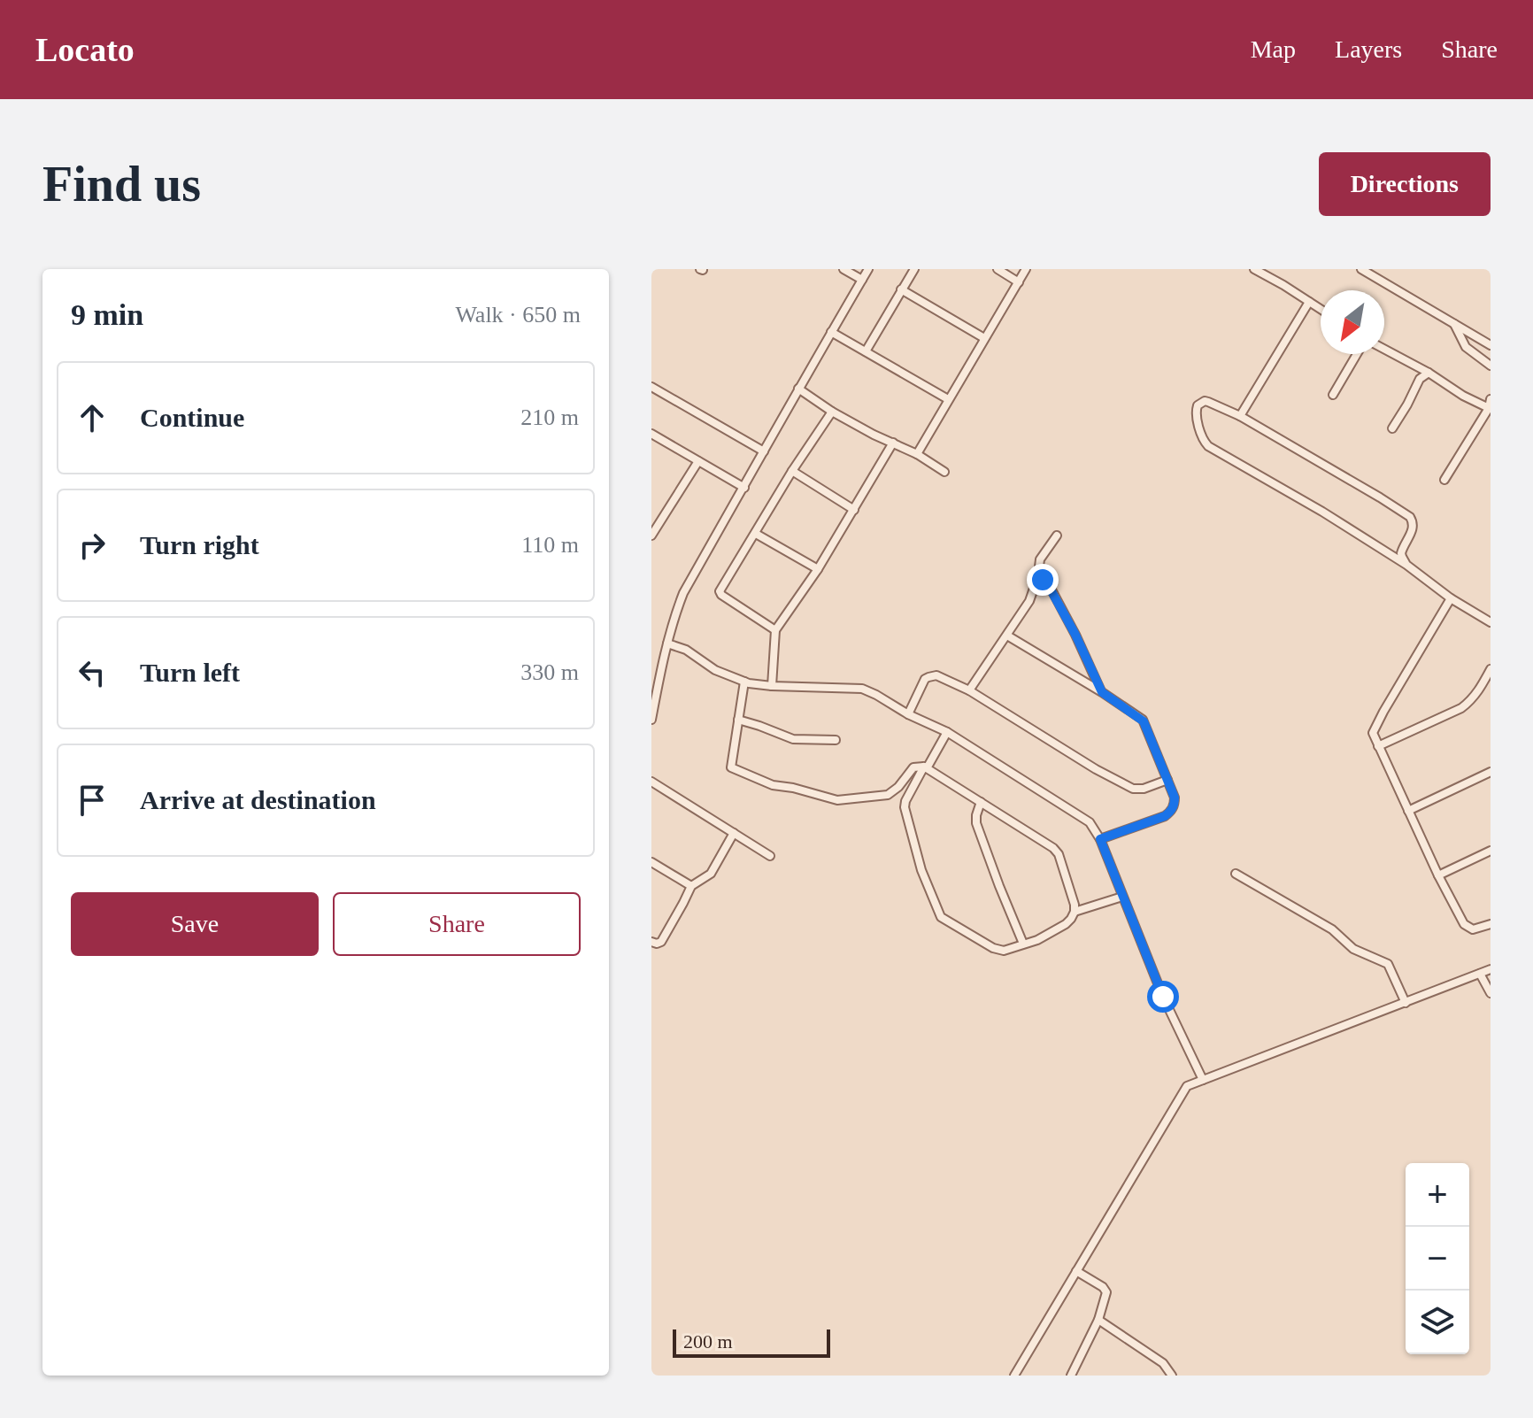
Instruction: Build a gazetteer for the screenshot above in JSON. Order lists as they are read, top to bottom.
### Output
{
  "scale_bar": "200 m",
  "north": "bottom left",
  "page": {
    "header": "Locato",
    "nav": ["Map", "Layers", "Share"],
    "buttons": [
      "Directions",
      ["Save", "Share"]
    ],
    "title": "Find us",
    "heading": ["9 min", "Walk · 650 m"],
    "list": [
      ["Continue", "210 m"],
      ["Turn right", "110 m"],
      ["Turn left", "330 m"],
      "Arrive at destination"
    ],
    "map_buttons": ["+", "−"],
    "scale": "200 m"
  }
}
